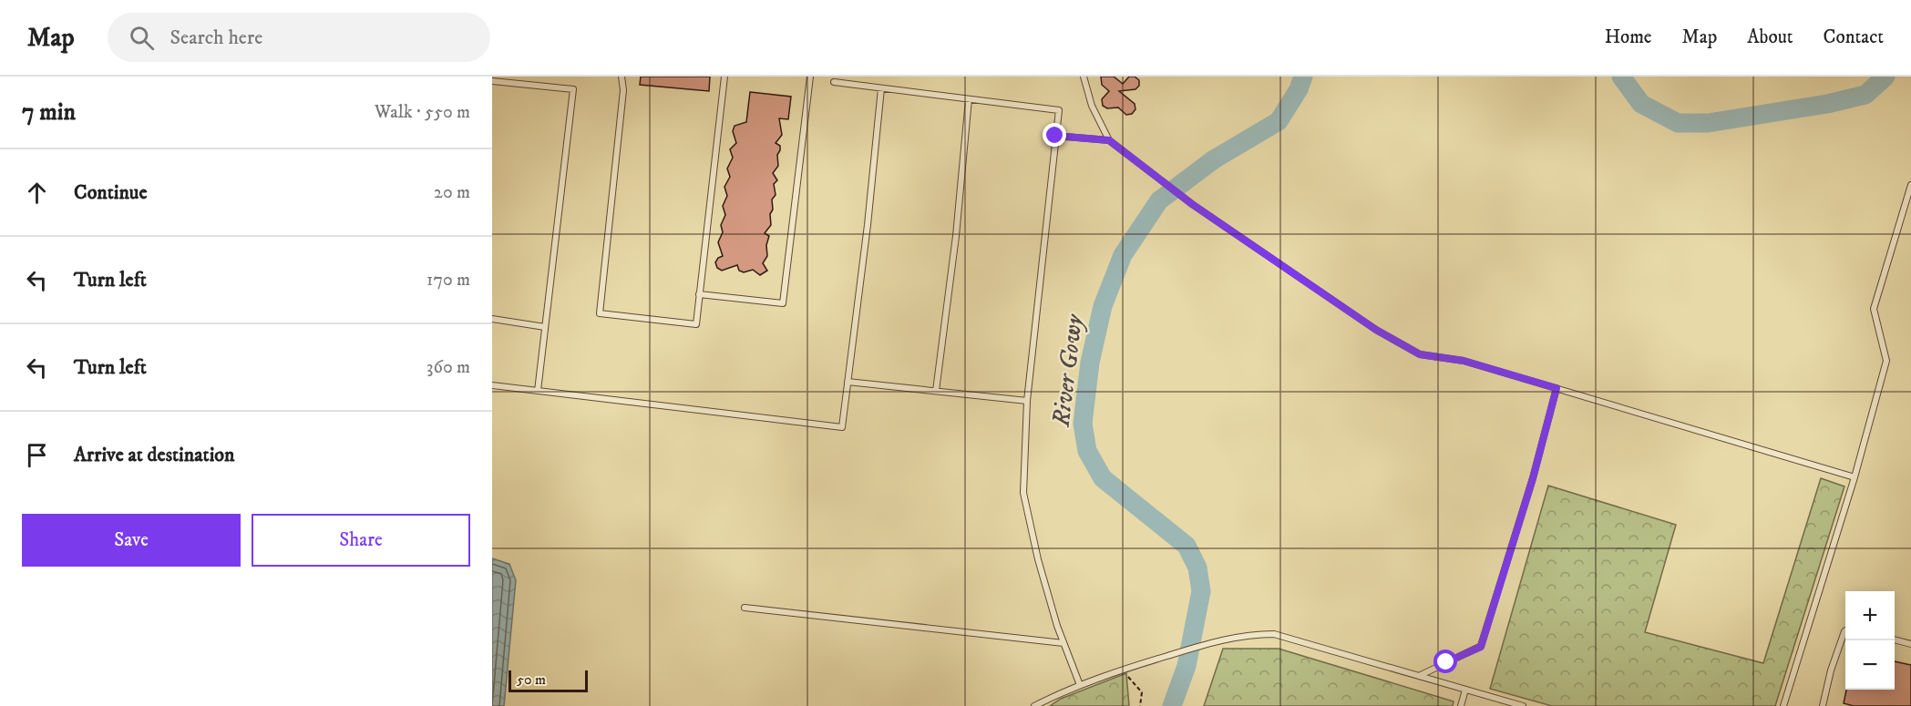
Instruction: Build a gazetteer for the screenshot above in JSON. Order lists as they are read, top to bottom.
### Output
{
  "water": ["River Gowy"],
  "scale_bar": "50 m",
  "page": {
    "header": "Map",
    "search": "Search here",
    "nav": [
      "Home",
      "Map",
      "About",
      "Contact"
    ],
    "heading": ["7 min", "Walk · 550 m"],
    "list": [
      ["Continue", "20 m"],
      ["Turn left", "170 m"],
      ["Turn left", "360 m"],
      "Arrive at destination"
    ],
    "buttons": ["Save", "Share"],
    "map_buttons": ["+", "−"],
    "scale": "50 m"
  }
}
